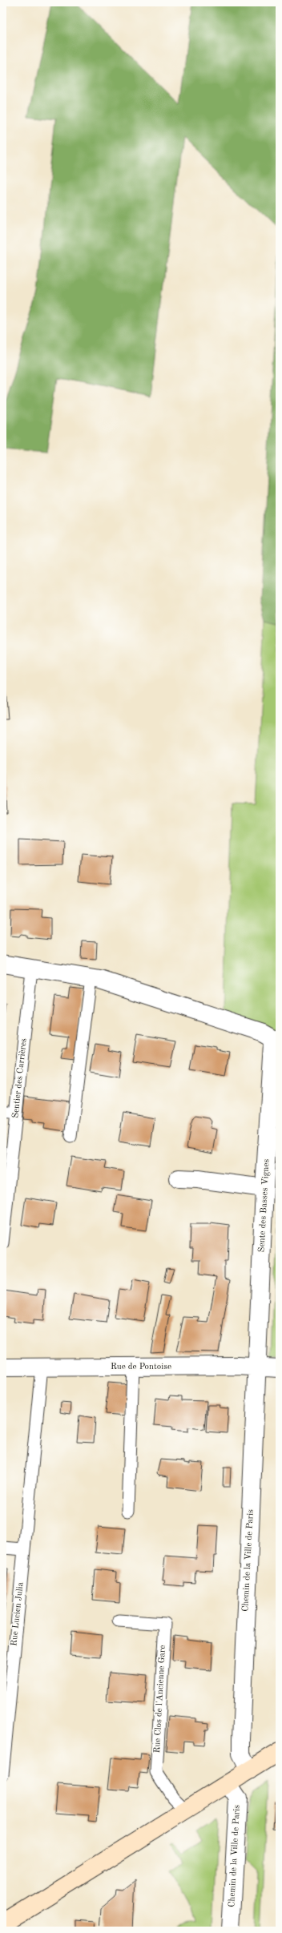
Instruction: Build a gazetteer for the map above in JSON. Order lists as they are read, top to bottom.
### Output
{
  "streets": {
    "street": ["Sente des Basses Vignes", "Rue de Pontoise", "Chemin de la Ville de Paris"],
    "lane": ["Sentier des Carrières", "Rue Lucien Julia", "Rue Clos de l'Ancienne Gare"]
  },
  "crossings": [
    ["Sentier des Carrières", "Sente des Basses Vignes"],
    ["Sente des Basses Vignes", "Rue de Pontoise"],
    ["Sente des Basses Vignes", "Chemin de la Ville de Paris"],
    ["Rue de Pontoise", "Chemin de la Ville de Paris"],
    ["Rue de Pontoise", "Rue Lucien Julia"]
  ]
}
